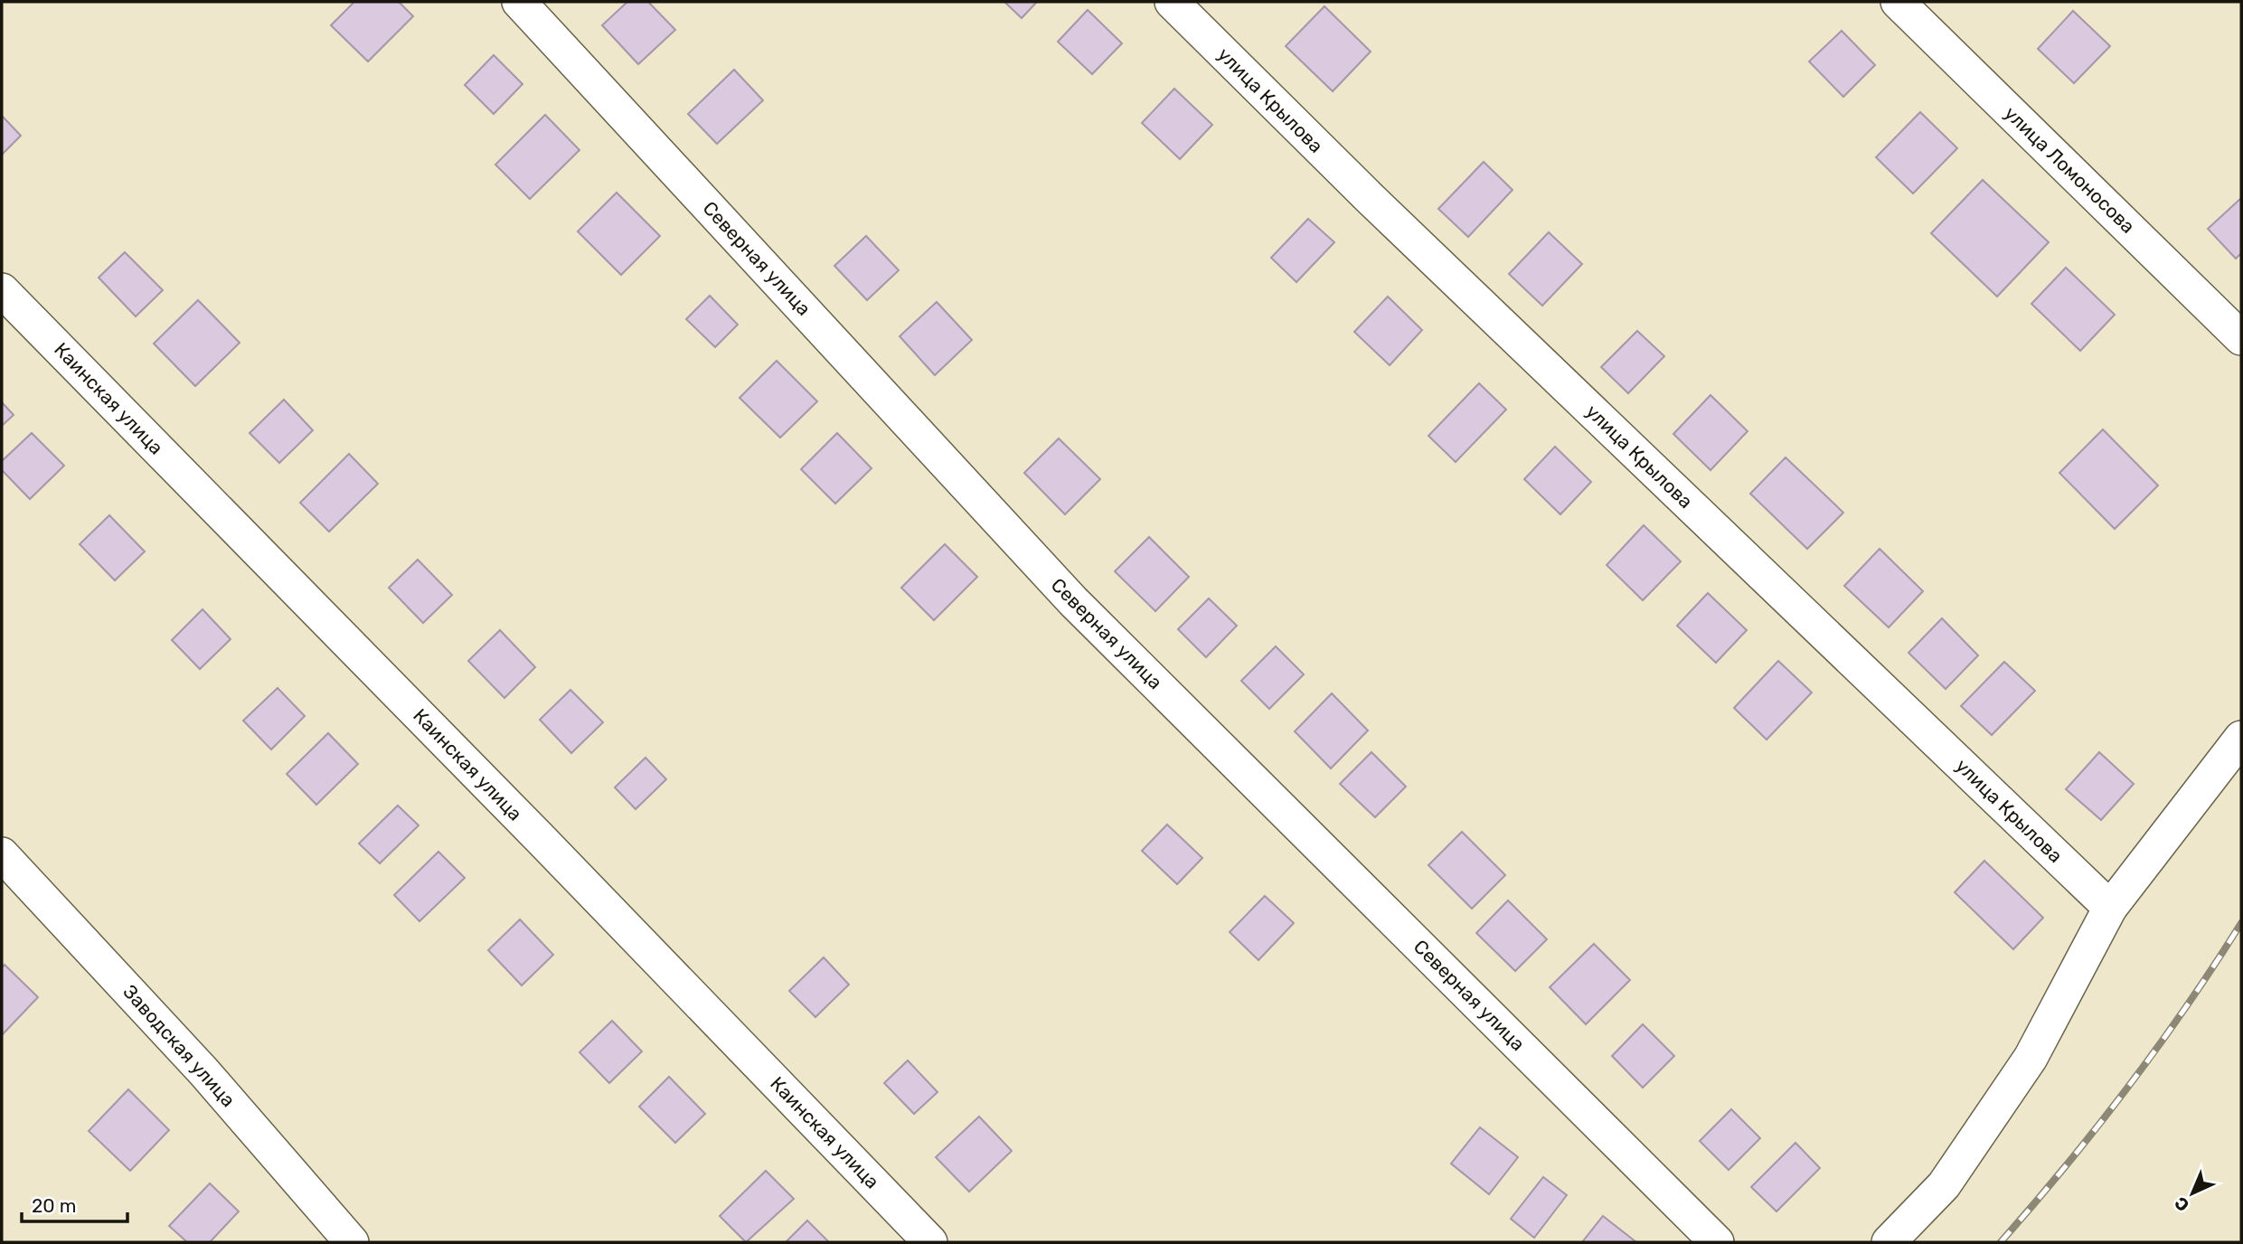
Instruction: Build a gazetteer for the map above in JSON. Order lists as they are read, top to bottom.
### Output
{
  "streets": {
    "street": [
      "улица Крылова",
      "улица Ломоносова",
      "Северная улица",
      "Каинская улица",
      "Заводская улица"
    ]
  },
  "scale_bar": "20 m",
  "north": "bottom left"
}
